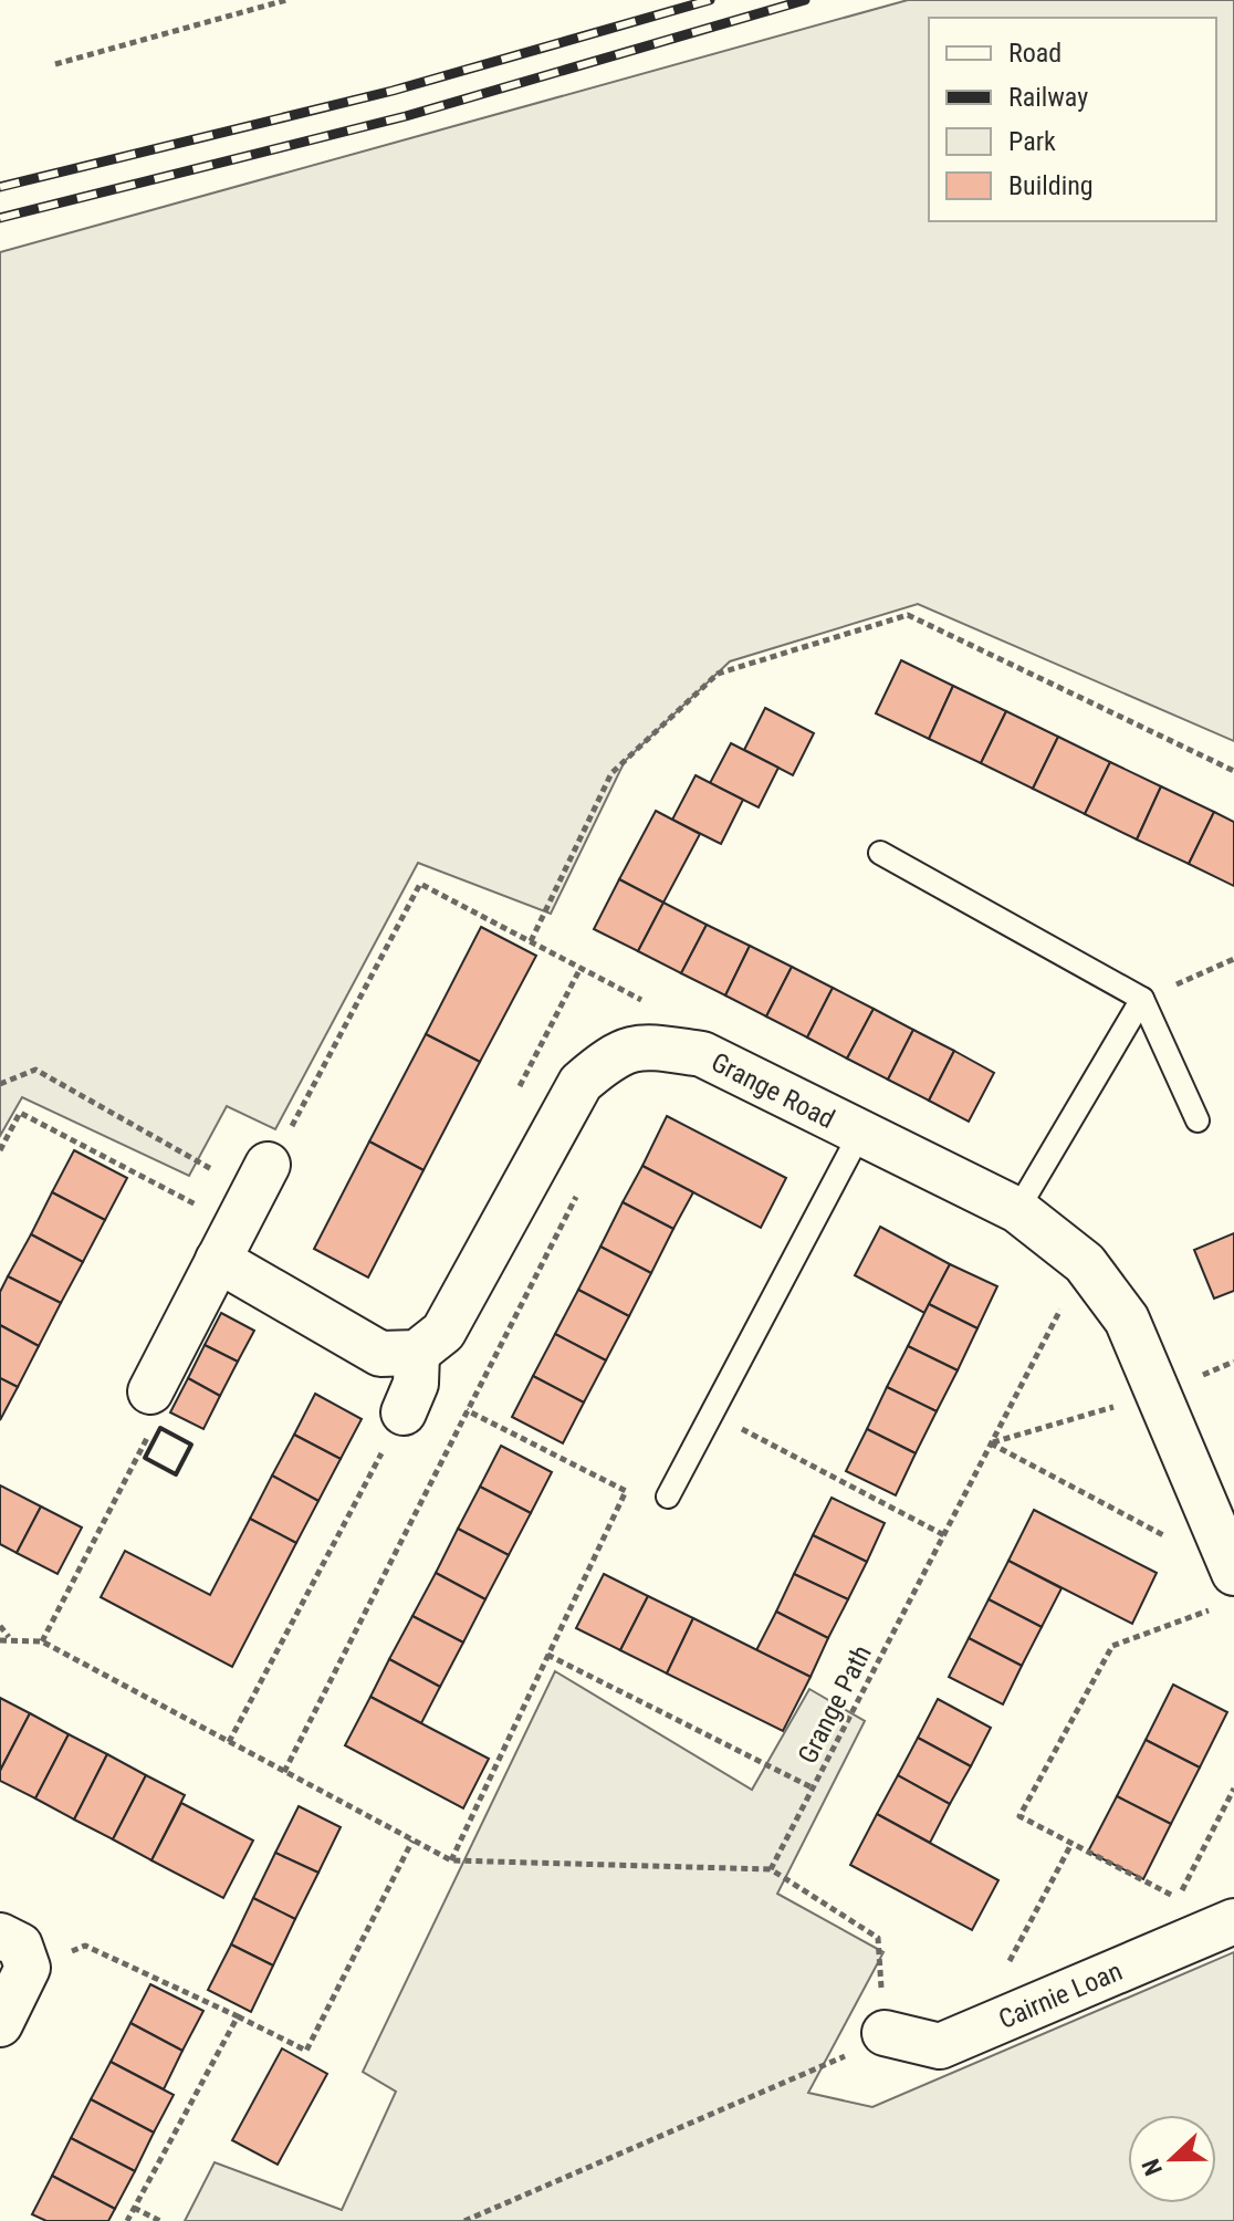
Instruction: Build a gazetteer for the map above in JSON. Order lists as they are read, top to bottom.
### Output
{
  "streets": {
    "street": ["Grange Road", "Cairnie Loan"],
    "path": ["Grange Path"]
  },
  "crossings": [
    ["Grange Road", "Grange Path"]
  ],
  "legend": [
    "Road",
    "Railway",
    "Park",
    "Building"
  ],
  "north": "left"
}
